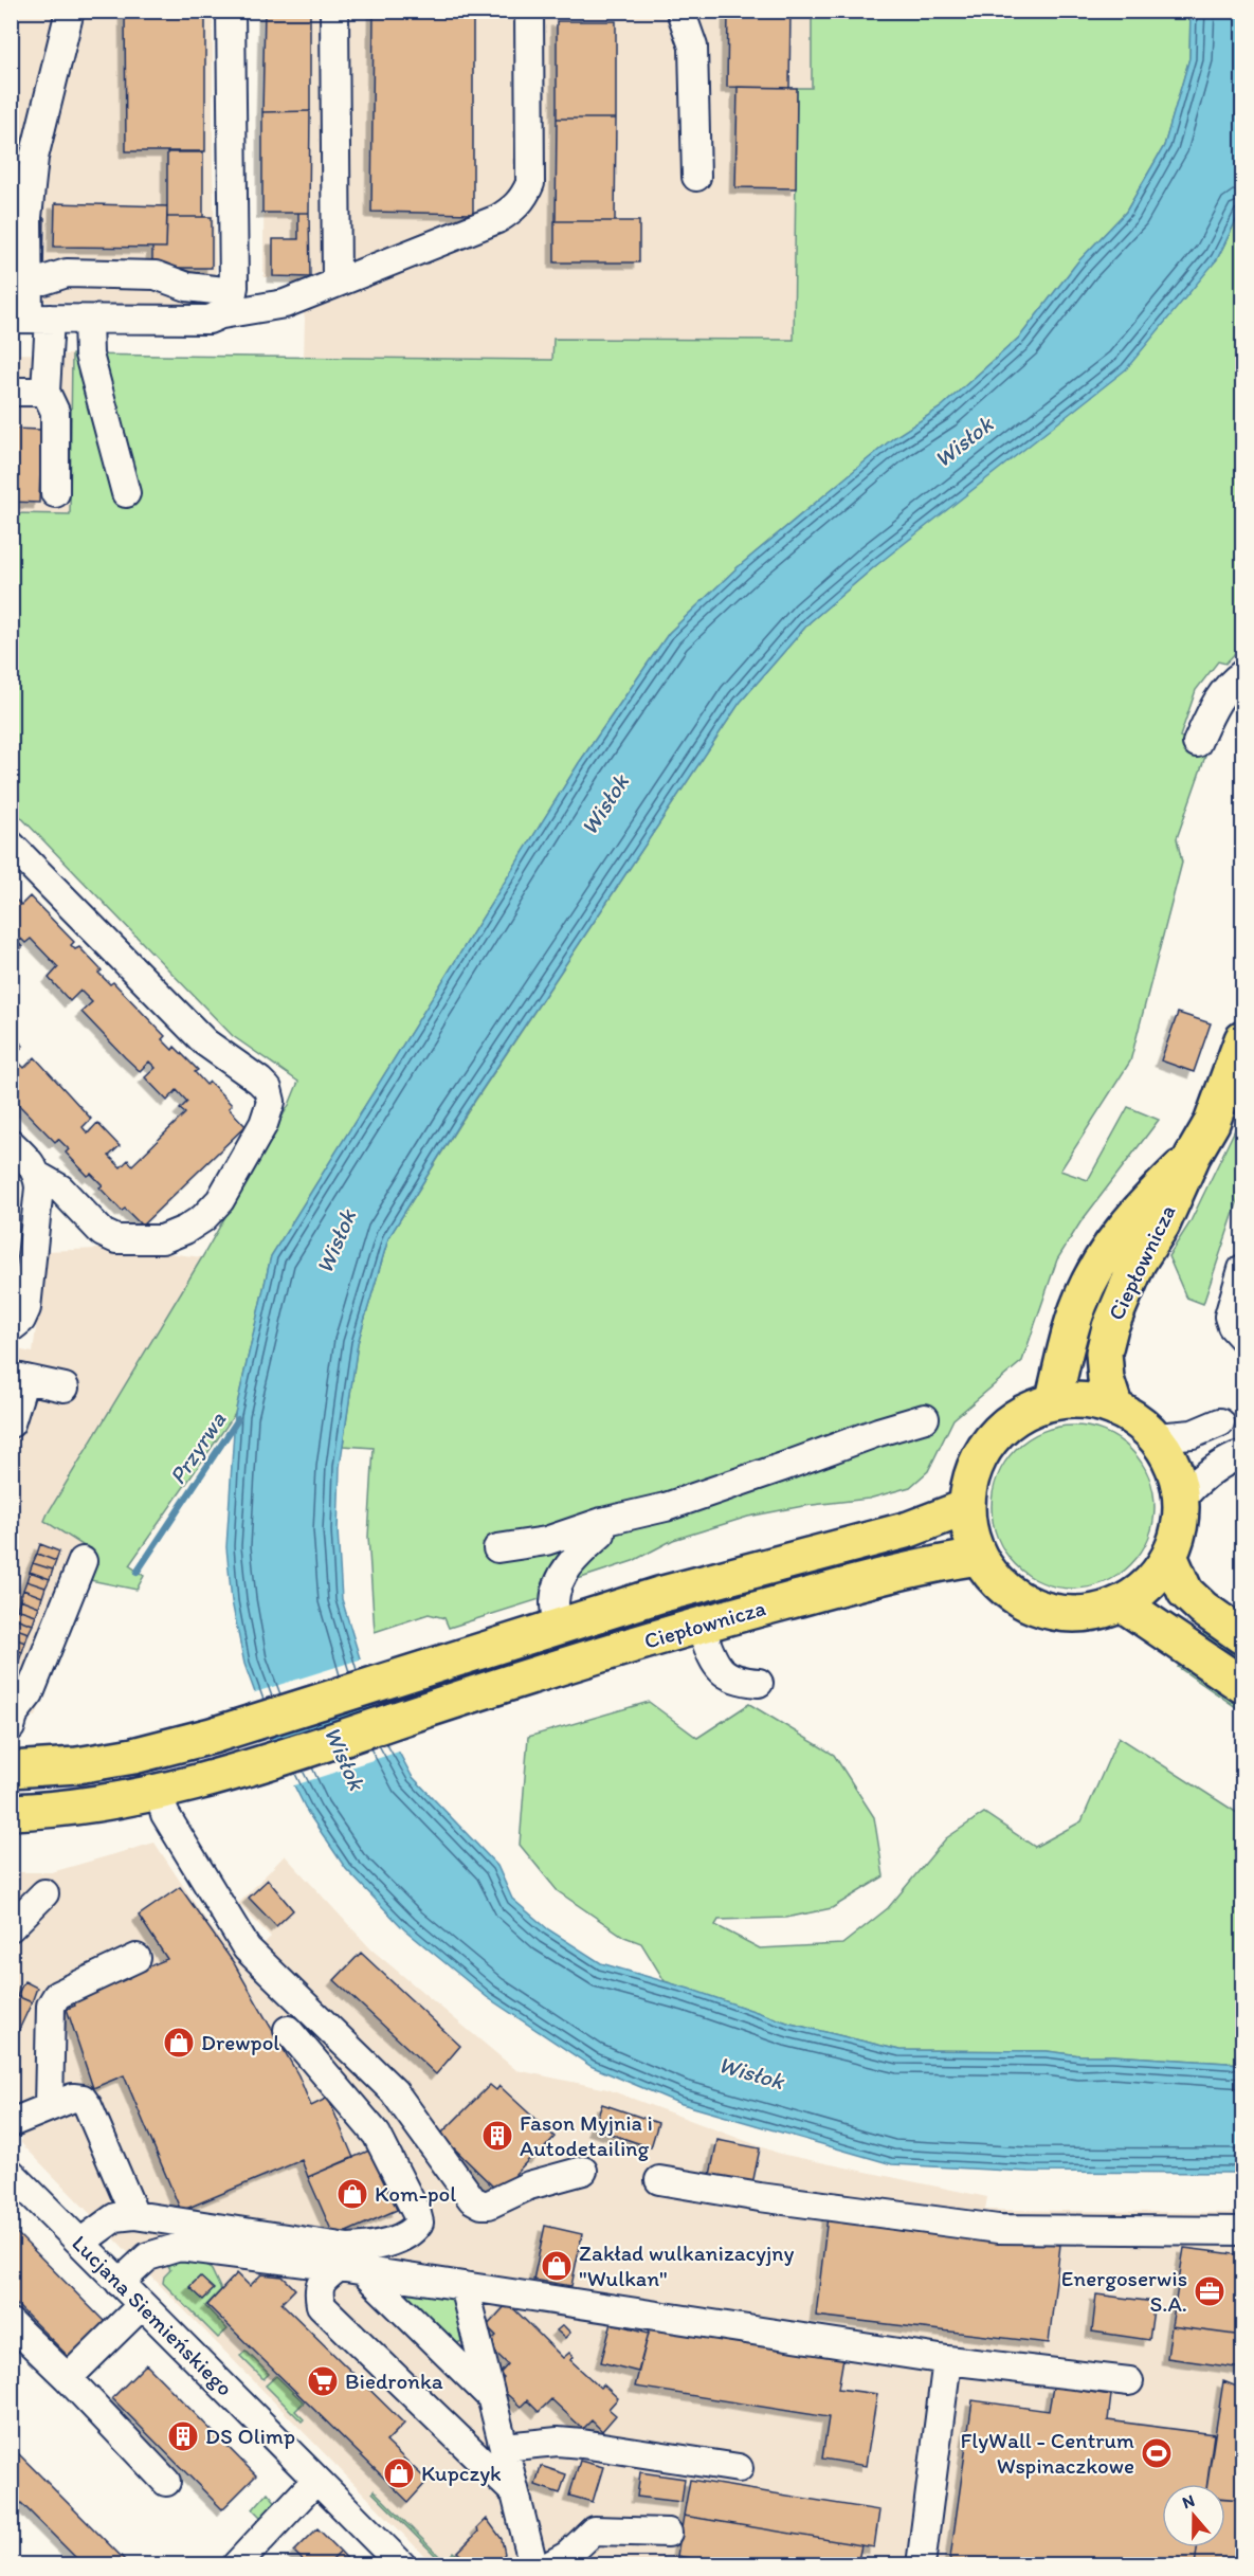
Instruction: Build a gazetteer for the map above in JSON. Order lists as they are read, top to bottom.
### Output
{
  "streets": {
    "main road": ["Ciepłownicza"],
    "street": ["Lucjana Siemieńskiego"]
  },
  "water": ["Wisłok", "Przyrwa"],
  "places": {
    "shop": [
      "Drewpol",
      "Kom-pol",
      "Zakład wulkanizacyjny \"Wulkan\"",
      "Kupczyk"
    ],
    "building": ["Fason Myjnia i Autodetailing", "DS Olimp"],
    "office": ["Energoserwis S.A."],
    "supermarket": ["Biedronka"],
    "sports": ["FlyWall - Centrum Wspinaczkowe"]
  },
  "north": "top"
}
